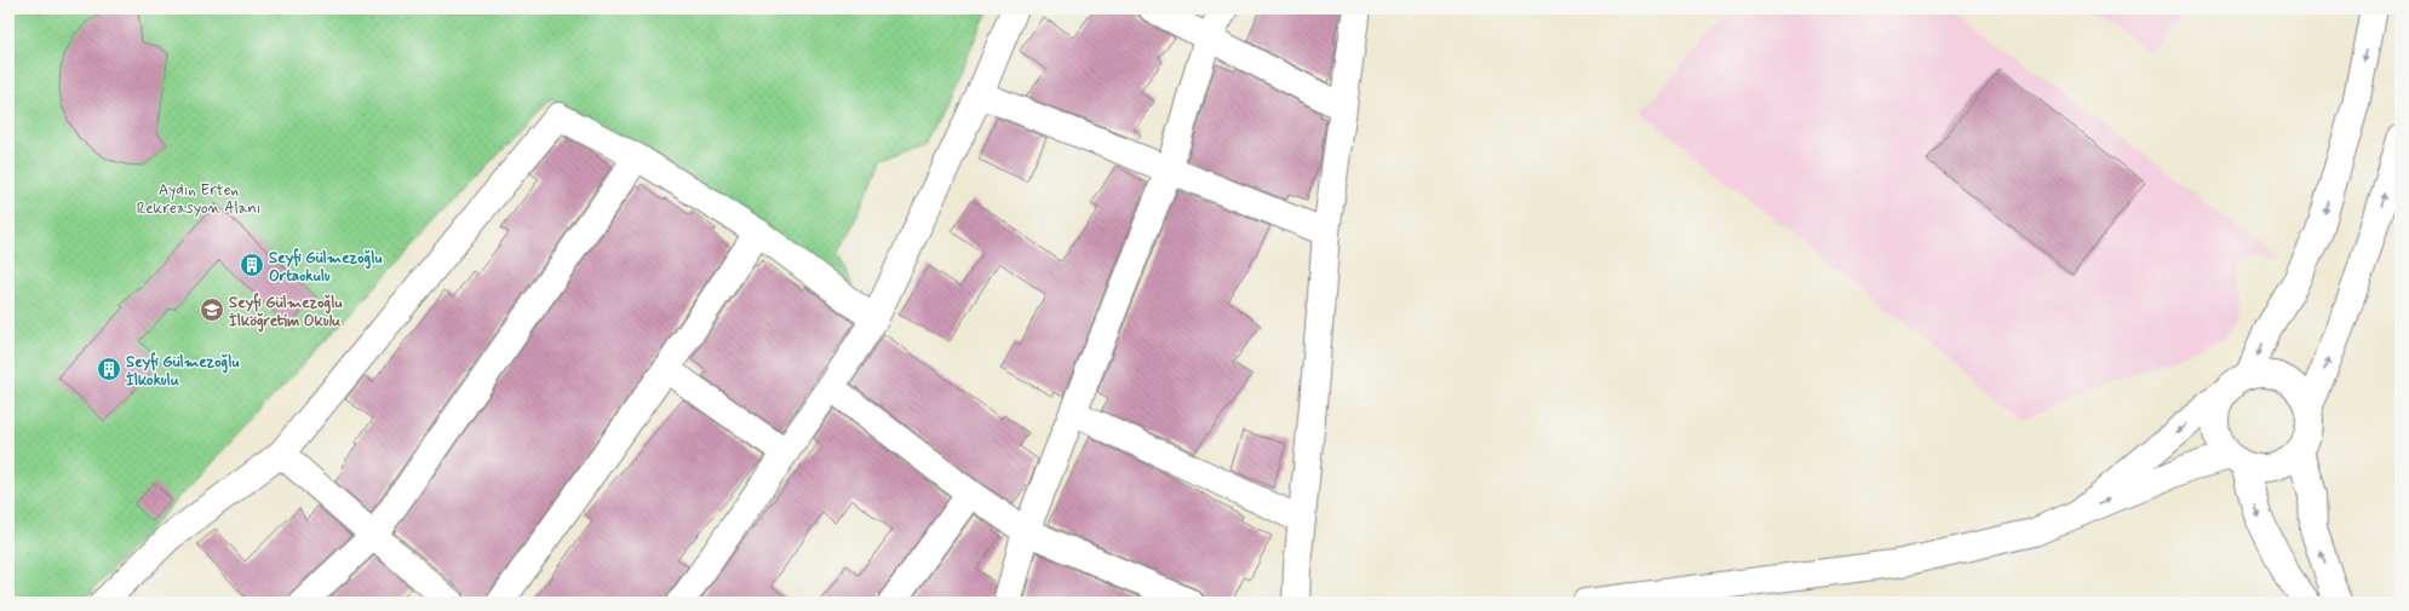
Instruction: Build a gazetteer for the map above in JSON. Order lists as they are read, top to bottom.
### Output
{
  "parks": ["Aydın Erten Rekreasyon Alanı"],
  "places": {
    "building": ["Seyfi Gülmezoğlu Ortaokulu", "Seyfi Gülmezoğlu İlkokulu"],
    "school or university": ["Seyfi Gülmezoğlu İlköğretim Okulu"]
  }
}
